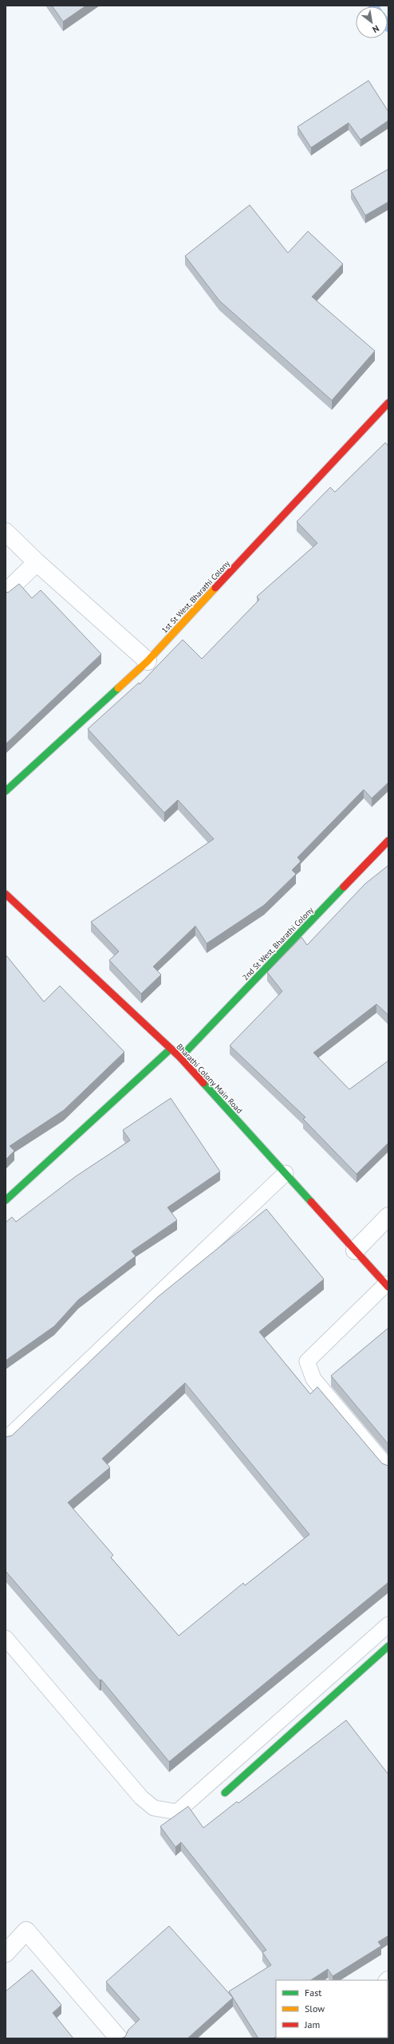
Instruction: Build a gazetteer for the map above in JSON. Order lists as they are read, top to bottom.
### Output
{
  "streets": {
    "street": ["1st St West, Bharathi Colony", "2nd St West, Bharathi Colony", "Bharathi Colony Main Road"]
  },
  "crossings": [
    ["2nd St West, Bharathi Colony", "Bharathi Colony Main Road"]
  ],
  "legend": ["Fast", "Slow", "Jam"],
  "north": "bottom right"
}
